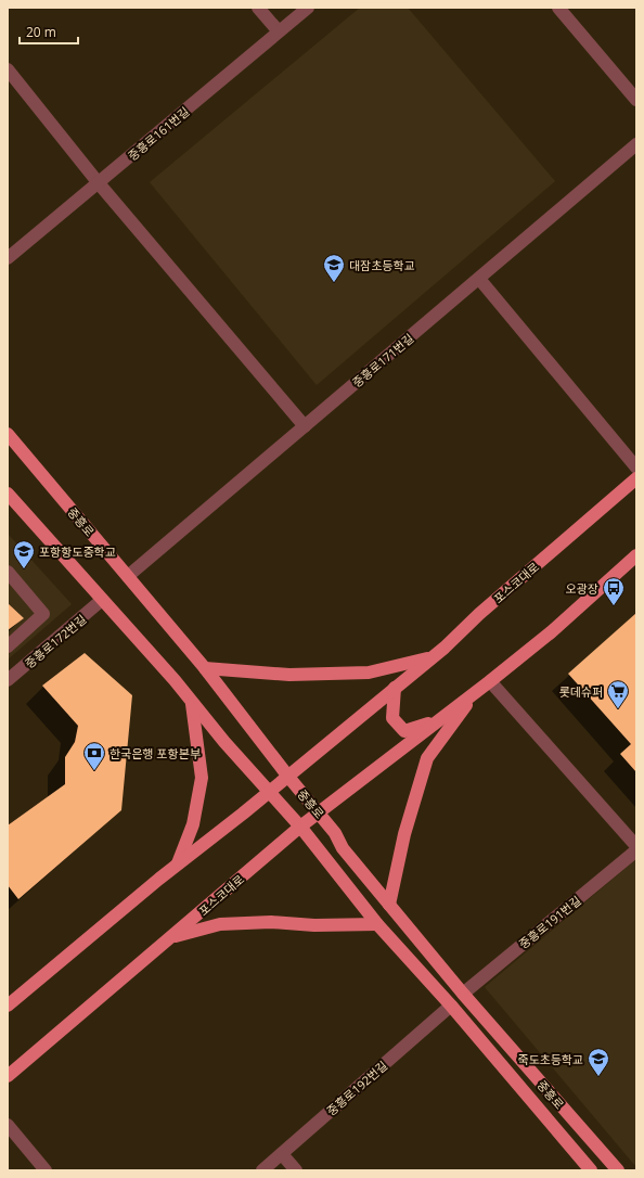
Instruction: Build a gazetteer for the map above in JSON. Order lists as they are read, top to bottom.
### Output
{
  "streets": {
    "main road": ["중흥로", "포스코대로"],
    "street": [
      "중흥로161번길",
      "중흥로171번길",
      "중흥로172번길",
      "중흥로191번길",
      "중흥로192번길"
    ]
  },
  "crossings": [
    ["중흥로171번길", "중흥로"],
    ["중흥로", "포스코대로"],
    ["중흥로", "중흥로172번길"],
    ["중흥로", "중흥로191번길"],
    ["중흥로", "중흥로192번길"]
  ],
  "places": {
    "school or university": ["대잠초등학교", "포항항도중학교", "죽도초등학교"],
    "bus stop": ["오광장"],
    "supermarket": ["롯데슈퍼"],
    "bank": ["한국은행 포항본부"]
  },
  "scale_bar": "20 m"
}
